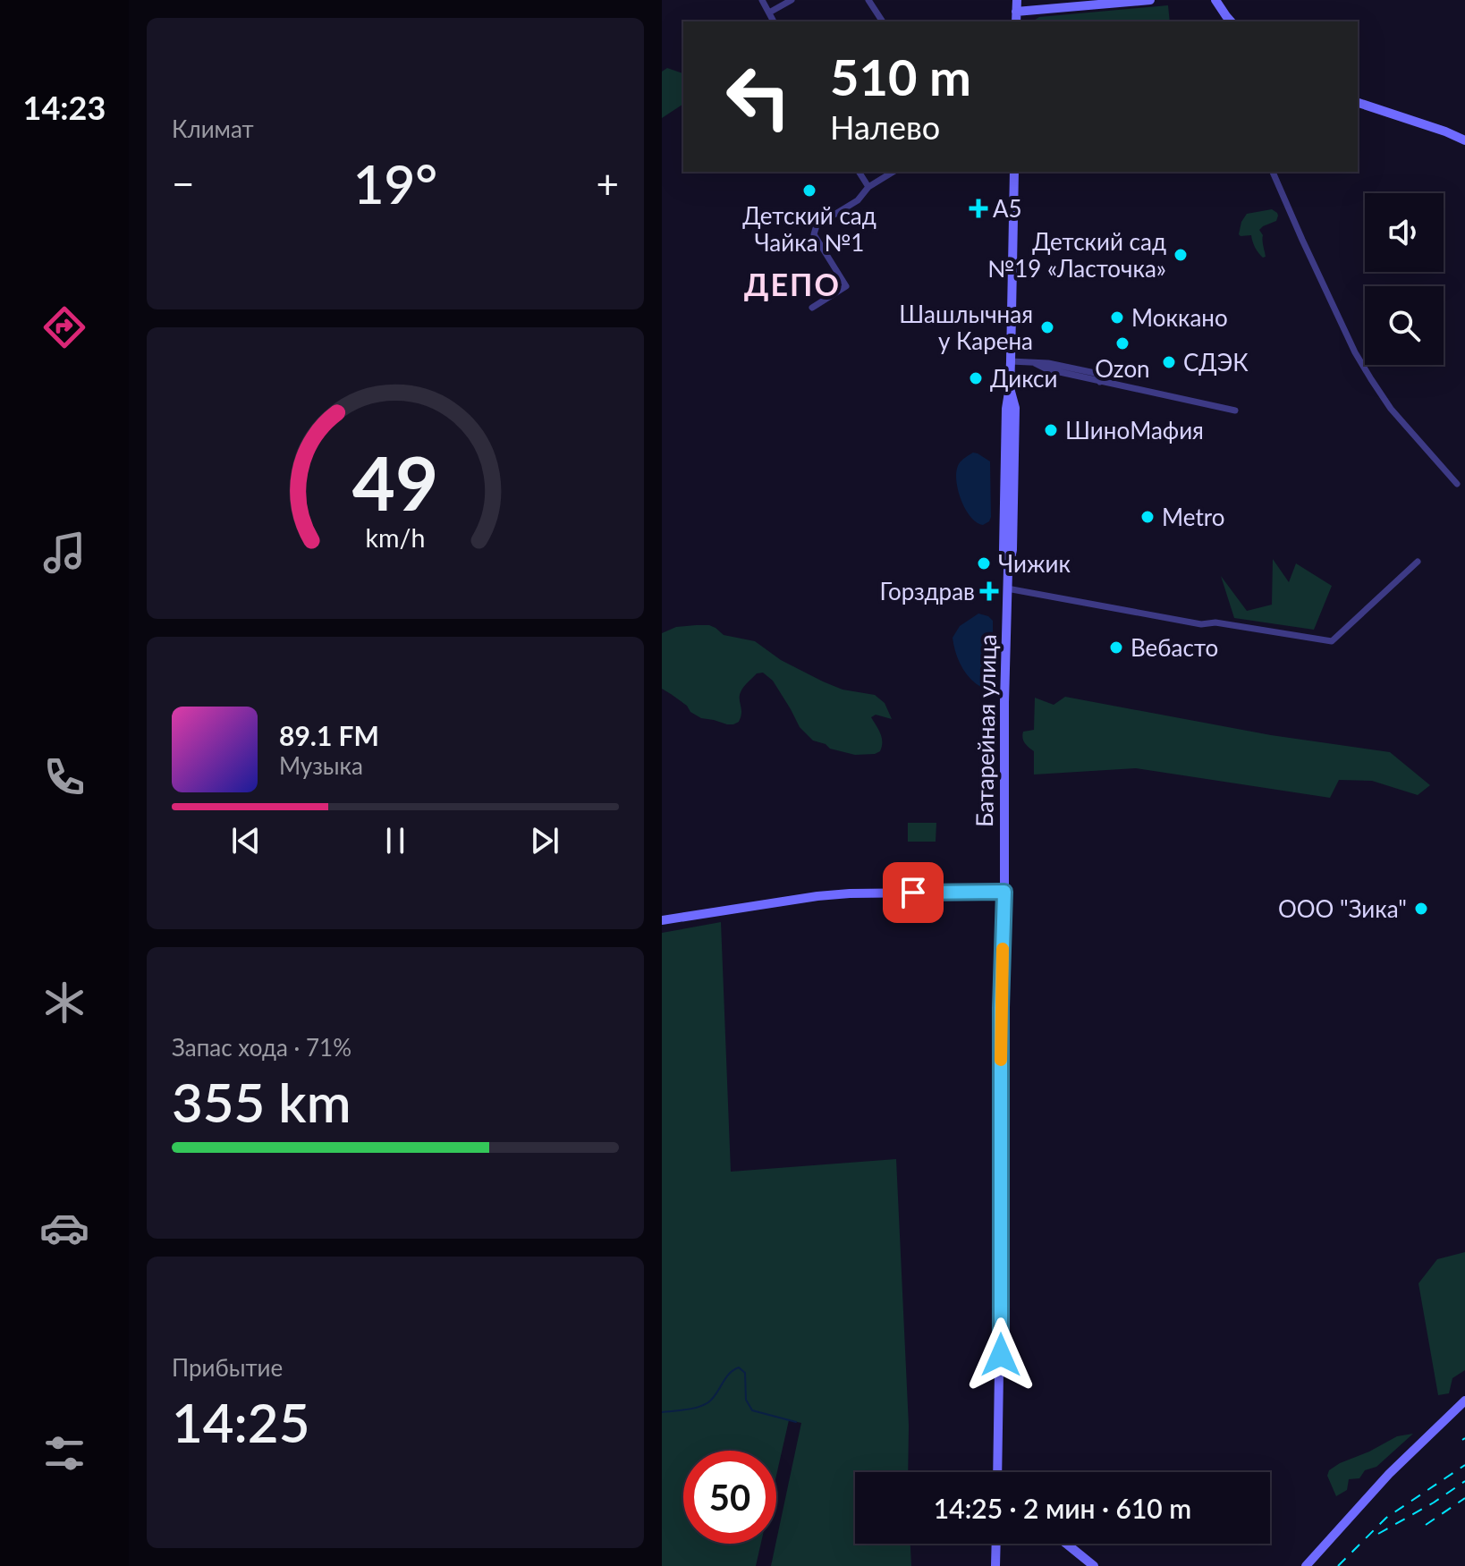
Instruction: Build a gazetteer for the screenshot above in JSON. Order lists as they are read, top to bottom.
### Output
{
  "streets": {
    "main road": ["Батарейная улица"]
  },
  "districts": ["ДЕПО"],
  "places": {
    "other": [
      "Детский сад Чайка №1",
      "Детский сад №19 «Ласточка»",
      "Моккано",
      "Шашлычная у Карена",
      "Ozon",
      "СДЭК",
      "Дикси",
      "ШиноМафия",
      "Metro",
      "Чижик",
      "Вебасто",
      "ООО \"Зика\""
    ],
    "health": ["А5", "Горздрав"]
  },
  "page": {
    "tabs": "14:23",
    "tile": [
      "Климат",
      ["Запас хода · 71%", "355 km"],
      ["Прибытие", "14:25"]
    ],
    "turn": ["510 m", "Налево"],
    "heat": ["−", "19°", "+"],
    "song": ["89.1 FM", "Музыка"],
    "limit": "50",
    "trip": "14:25 · 2 мин · 610 m",
    "gauge": ["49", "km/h"]
  }
}
